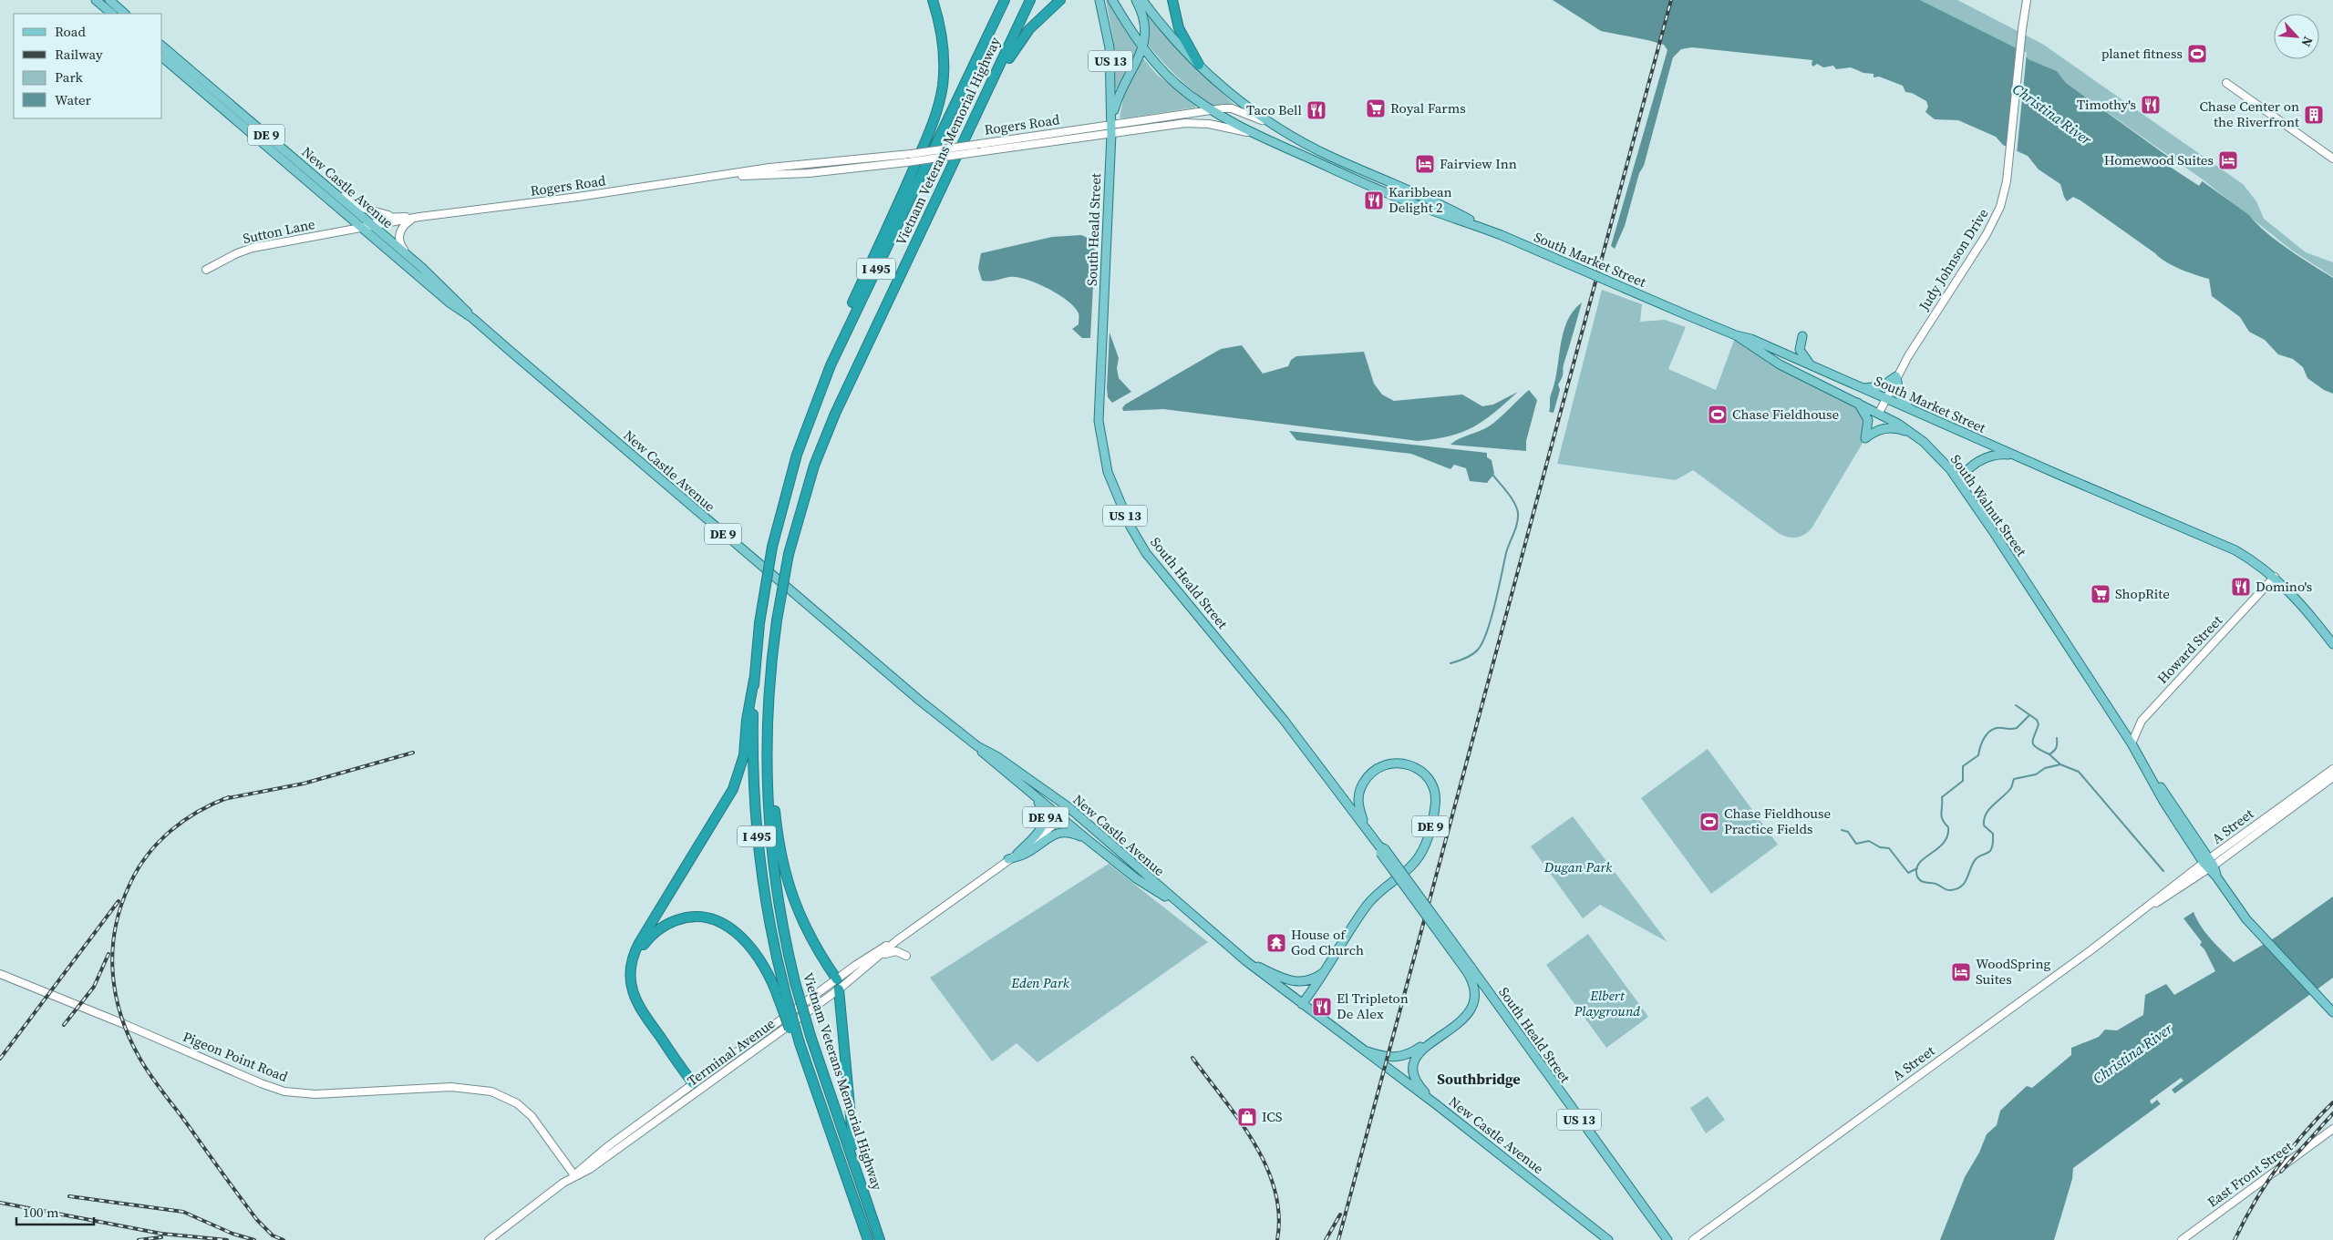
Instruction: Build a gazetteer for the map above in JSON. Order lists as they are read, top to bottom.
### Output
{
  "streets": {
    "highway": ["Vietnam Veterans Memorial Highway", "I 495"],
    "main road": [
      "US 13",
      "DE 9",
      "New Castle Avenue",
      "South Heald Street",
      "South Market Street",
      "South Walnut Street",
      "DE 9A"
    ],
    "street": [
      "Rogers Road",
      "Sutton Lane",
      "Judy Johnson Drive",
      "Howard Street",
      "A Street",
      "Terminal Avenue",
      "Pigeon Point Road",
      "East Front Street"
    ]
  },
  "crossings": [
    ["US 13", "New Castle Avenue"],
    ["US 13", "South Heald Street"],
    ["Rogers Road", "New Castle Avenue"],
    ["Rogers Road", "South Heald Street"],
    ["Rogers Road", "Sutton Lane"],
    ["Rogers Road", "South Market Street"],
    ["DE 9", "New Castle Avenue"],
    ["DE 9", "South Heald Street"],
    ["New Castle Avenue", "Sutton Lane"],
    ["New Castle Avenue", "DE 9A"],
    ["New Castle Avenue", "Terminal Avenue"],
    ["South Heald Street", "South Market Street"],
    ["South Market Street", "Judy Johnson Drive"],
    ["South Market Street", "South Walnut Street"],
    ["South Market Street", "Howard Street"],
    ["Judy Johnson Drive", "South Walnut Street"],
    ["South Walnut Street", "Howard Street"],
    ["South Walnut Street", "A Street"],
    ["DE 9A", "Terminal Avenue"],
    ["Terminal Avenue", "Pigeon Point Road"]
  ],
  "districts": ["Southbridge"],
  "water": ["Christina River"],
  "parks": ["Dugan Park", "Eden Park", "Elbert Playground"],
  "places": {
    "sports": ["planet fitness", "Chase Fieldhouse", "Chase Fieldhouse Practice Fields"],
    "restaurant": [
      "Timothy's",
      "Taco Bell",
      "Karibbean Delight 2",
      "Domino's",
      "El Tripleton De Alex"
    ],
    "supermarket": ["Royal Farms", "ShopRite"],
    "building": ["Chase Center on the Riverfront"],
    "hotel": ["Homewood Suites", "Fairview Inn", "WoodSpring Suites"],
    "temple": ["House of God Church"],
    "shop": ["ICS"]
  },
  "legend": [
    "Road",
    "Railway",
    "Park",
    "Water"
  ],
  "scale_bar": "100 m",
  "north": "bottom right"
}
